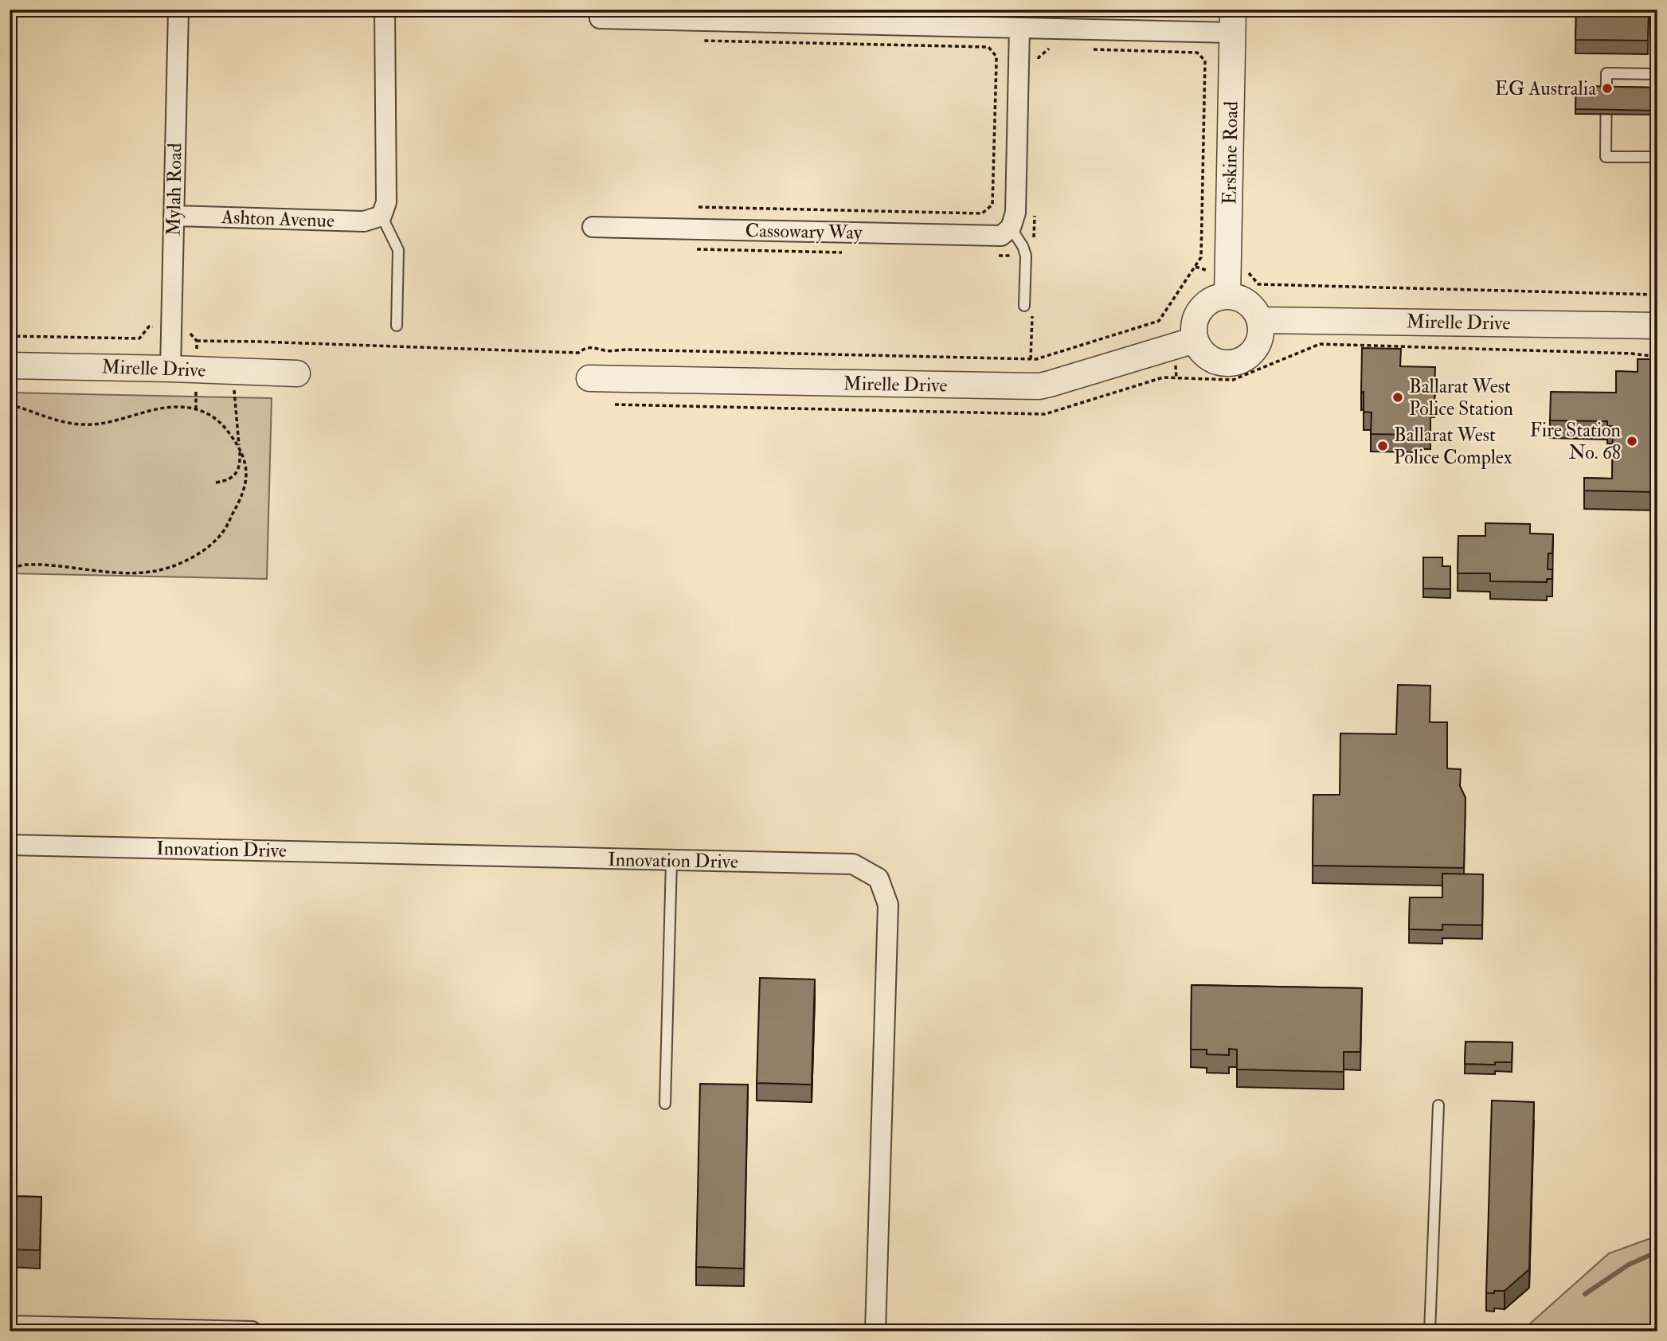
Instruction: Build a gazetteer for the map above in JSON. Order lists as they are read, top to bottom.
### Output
{
  "streets": {
    "street": [
      "Erskine Road",
      "Mylah Road",
      "Ashton Avenue",
      "Cassowary Way",
      "Mirelle Drive",
      "Innovation Drive"
    ]
  },
  "crossings": [
    ["Erskine Road", "Mirelle Drive"],
    ["Mylah Road", "Ashton Avenue"],
    ["Mylah Road", "Mirelle Drive"]
  ],
  "places": [
    "EG Australia",
    "Ballarat West Police Station",
    "Fire Station No. 68",
    "Ballarat West Police Complex"
  ]
}
